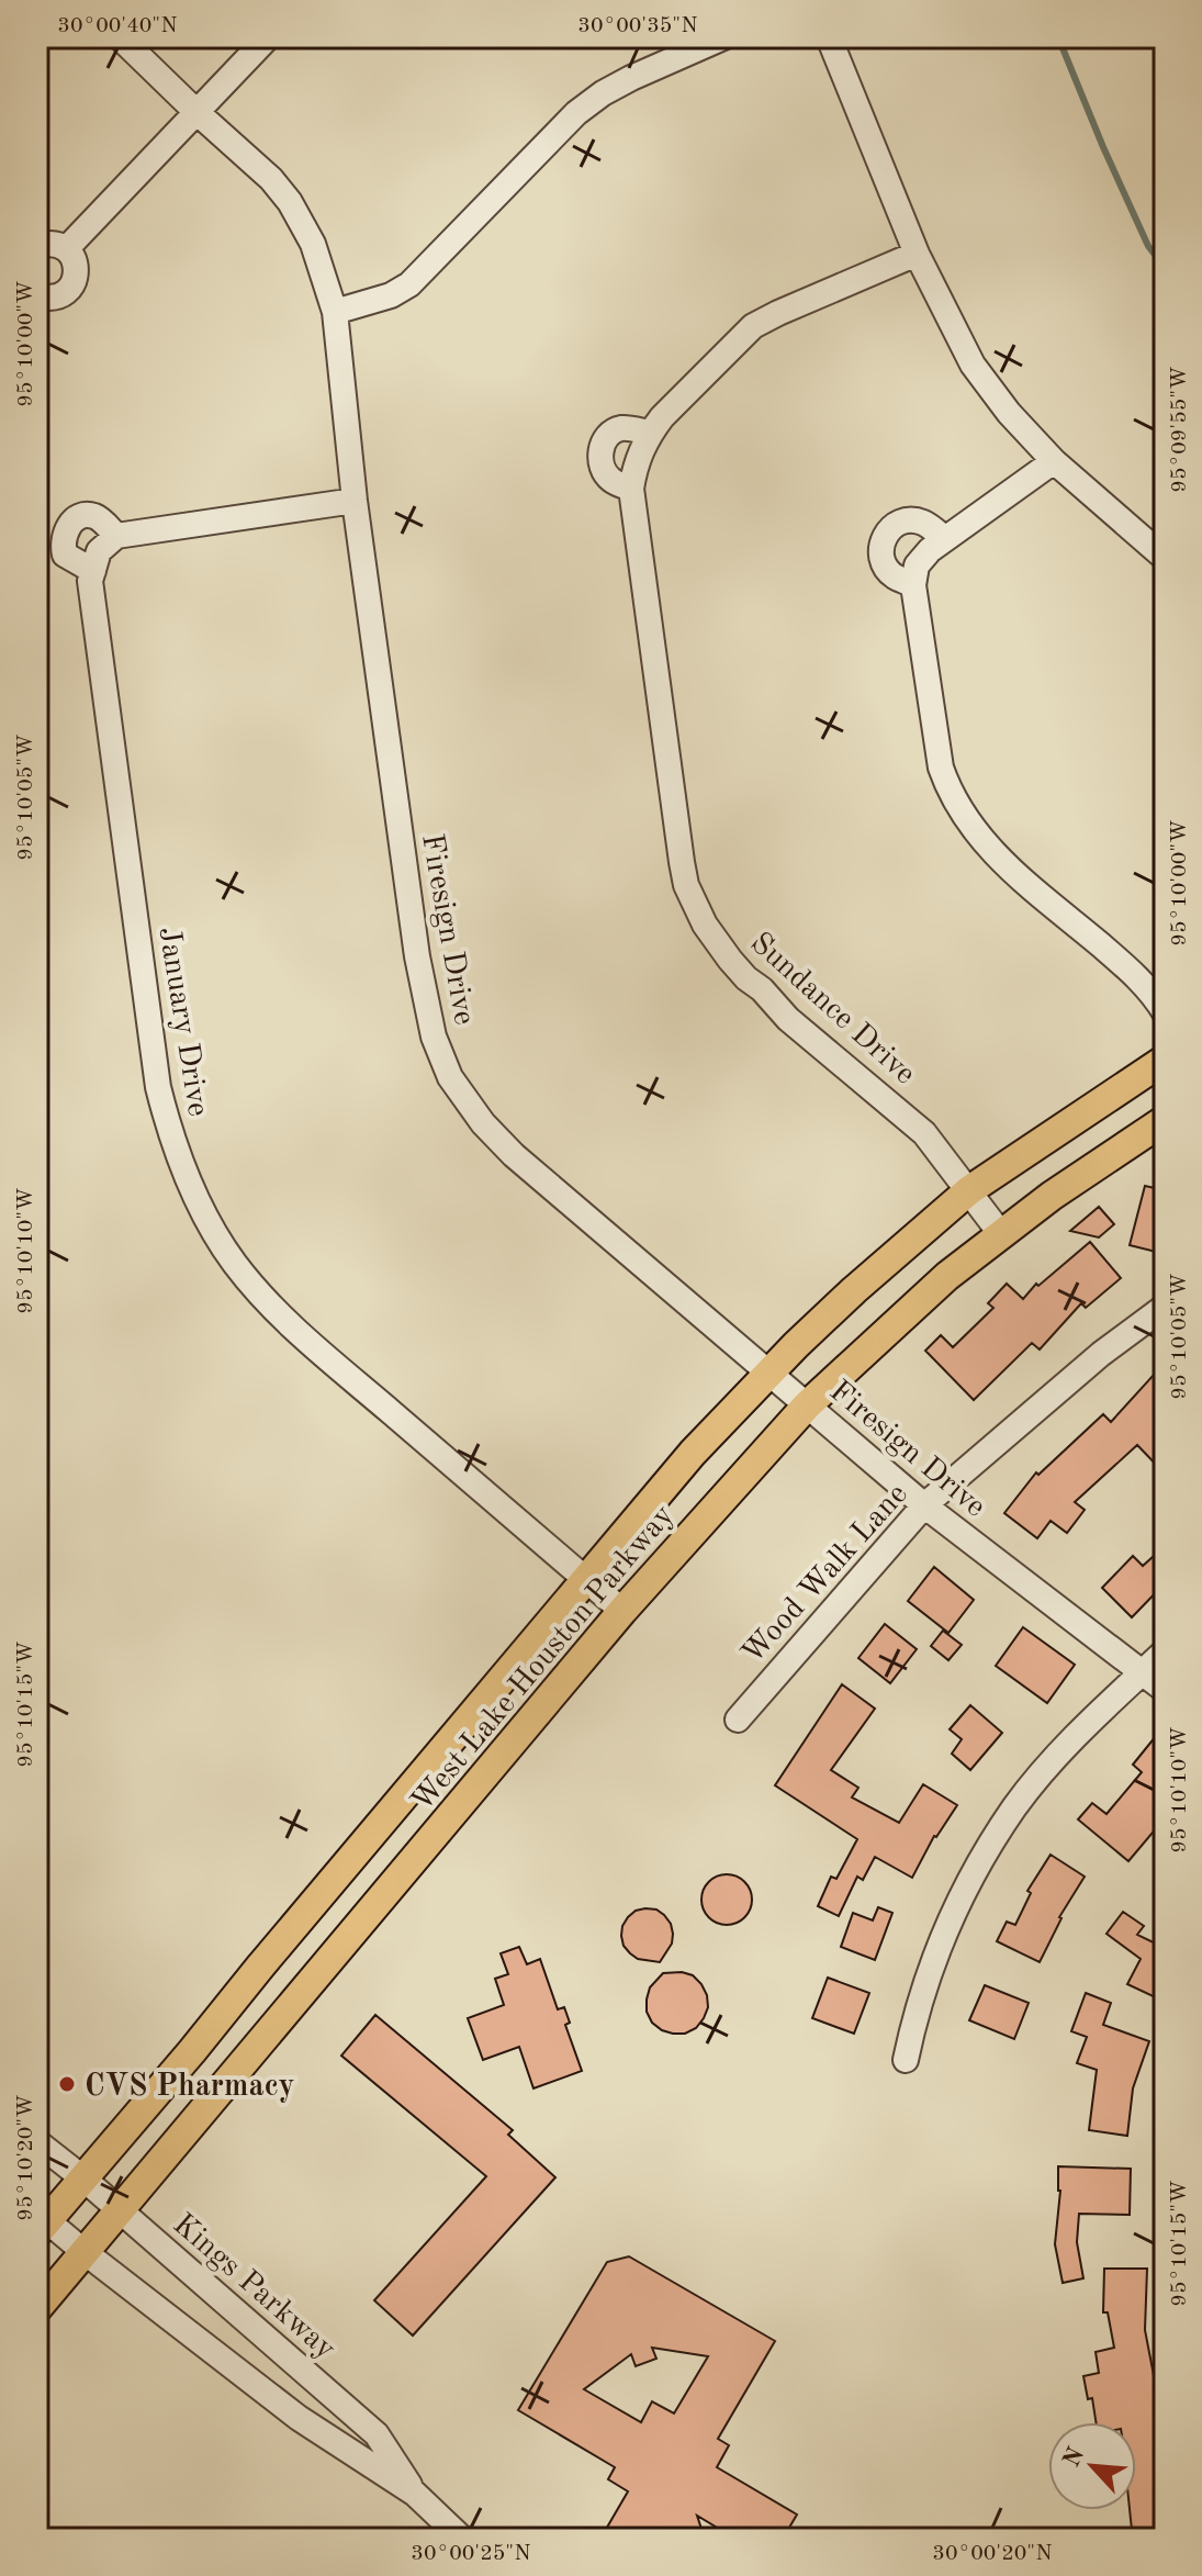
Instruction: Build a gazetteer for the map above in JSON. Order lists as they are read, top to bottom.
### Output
{
  "streets": {
    "main road": ["West Lake Houston Parkway"],
    "street": [
      "Firesign Drive",
      "Sundance Drive",
      "January Drive",
      "Wood Walk Lane",
      "Kings Parkway"
    ]
  },
  "crossings": [
    ["Firesign Drive", "Wood Walk Lane"],
    ["Firesign Drive", "West Lake Houston Parkway"],
    ["Sundance Drive", "West Lake Houston Parkway"],
    ["January Drive", "West Lake Houston Parkway"],
    ["West Lake Houston Parkway", "Kings Parkway"]
  ],
  "places": ["CVS Pharmacy"],
  "north": "top left",
  "coordinates": [
    "30°00'40\"N",
    "30°00'35\"N",
    "95°10'00\"W",
    "95°09'55\"W",
    "95°10'05\"W",
    "95°10'10\"W",
    "95°10'15\"W",
    "95°10'20\"W",
    "30°00'25\"N",
    "30°00'20\"N"
  ]
}
